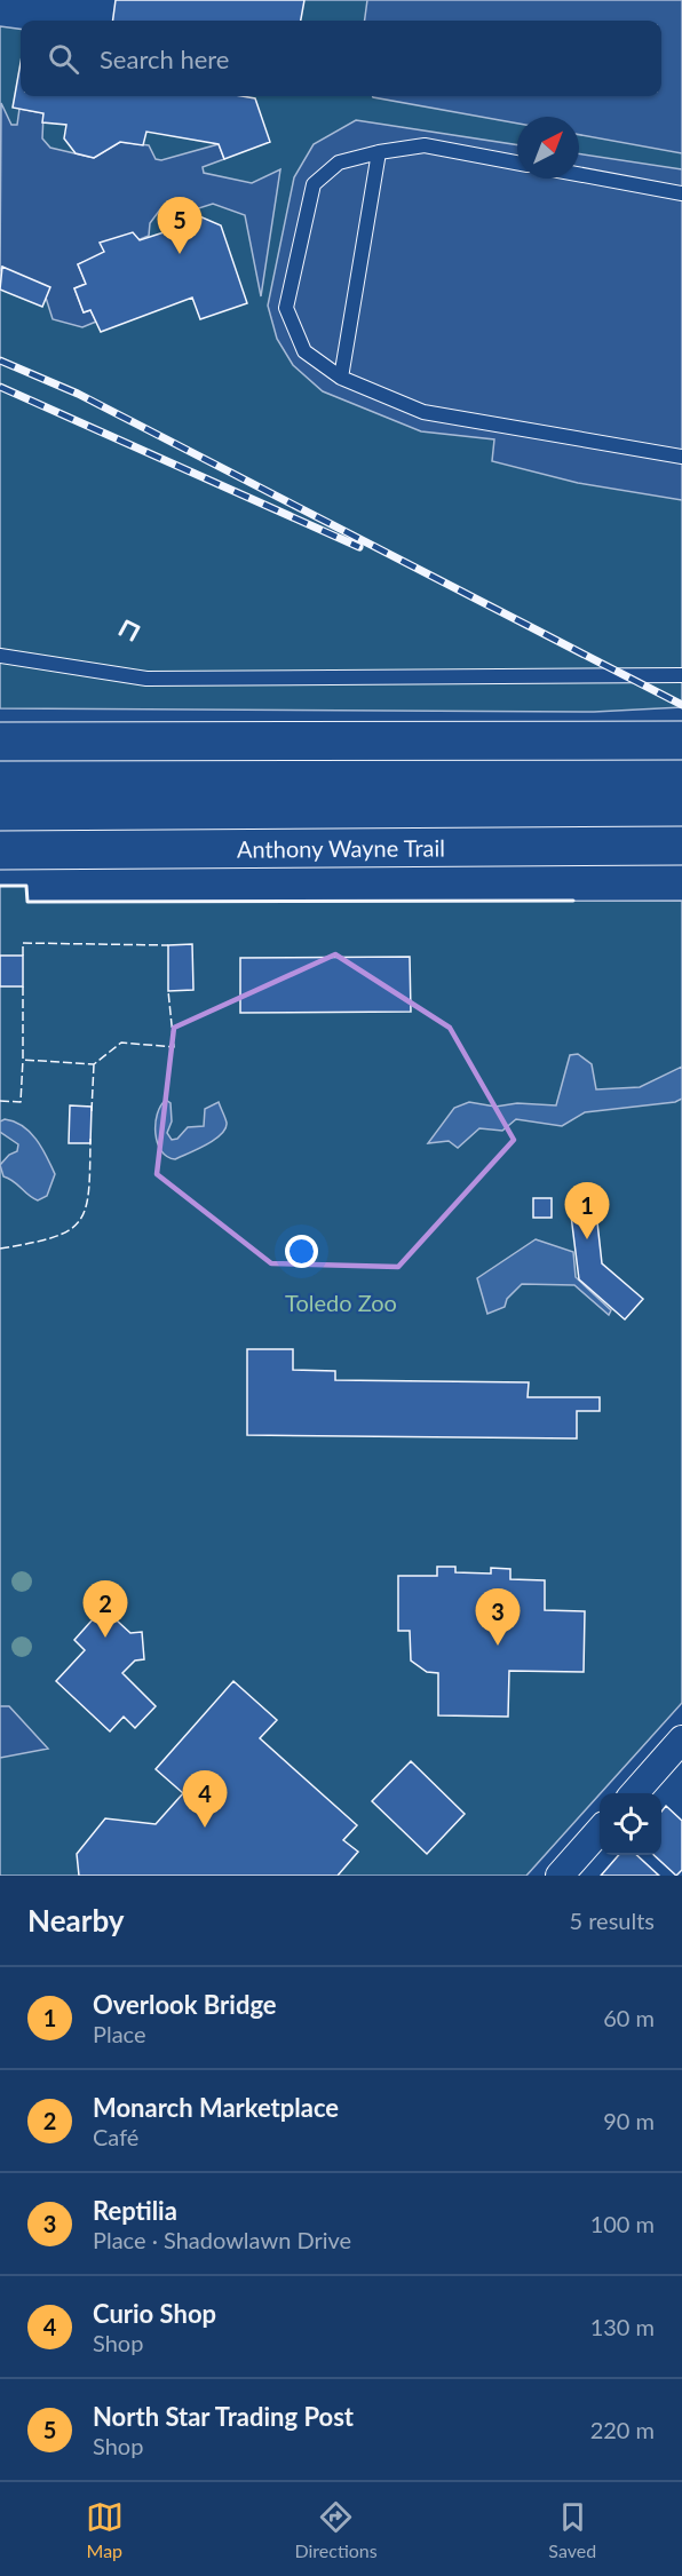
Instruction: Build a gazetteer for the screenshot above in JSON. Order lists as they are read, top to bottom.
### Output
{
  "streets": {
    "highway": ["Anthony Wayne Trail"]
  },
  "parks": ["Toledo Zoo"],
  "north": "top right",
  "page": {
    "search": "Search here",
    "pins": [
      "5",
      "1",
      "2",
      "3",
      "4"
    ],
    "heading": ["Nearby", "5 results"],
    "list": [
      {
        "mark": "1",
        "name": "Overlook Bridge",
        "note": "Place",
        "value": "60 m"
      },
      {
        "mark": "2",
        "name": "Monarch Marketplace",
        "note": "Café",
        "value": "90 m"
      },
      {
        "mark": "3",
        "name": "Reptilia",
        "note": "Place · Shadowlawn Drive",
        "value": "100 m"
      },
      {
        "mark": "4",
        "name": "Curio Shop",
        "note": "Shop",
        "value": "130 m"
      },
      {
        "mark": "5",
        "name": "North Star Trading Post",
        "note": "Shop",
        "value": "220 m"
      }
    ],
    "nav": ["Map", "Directions", "Saved"]
  }
}
